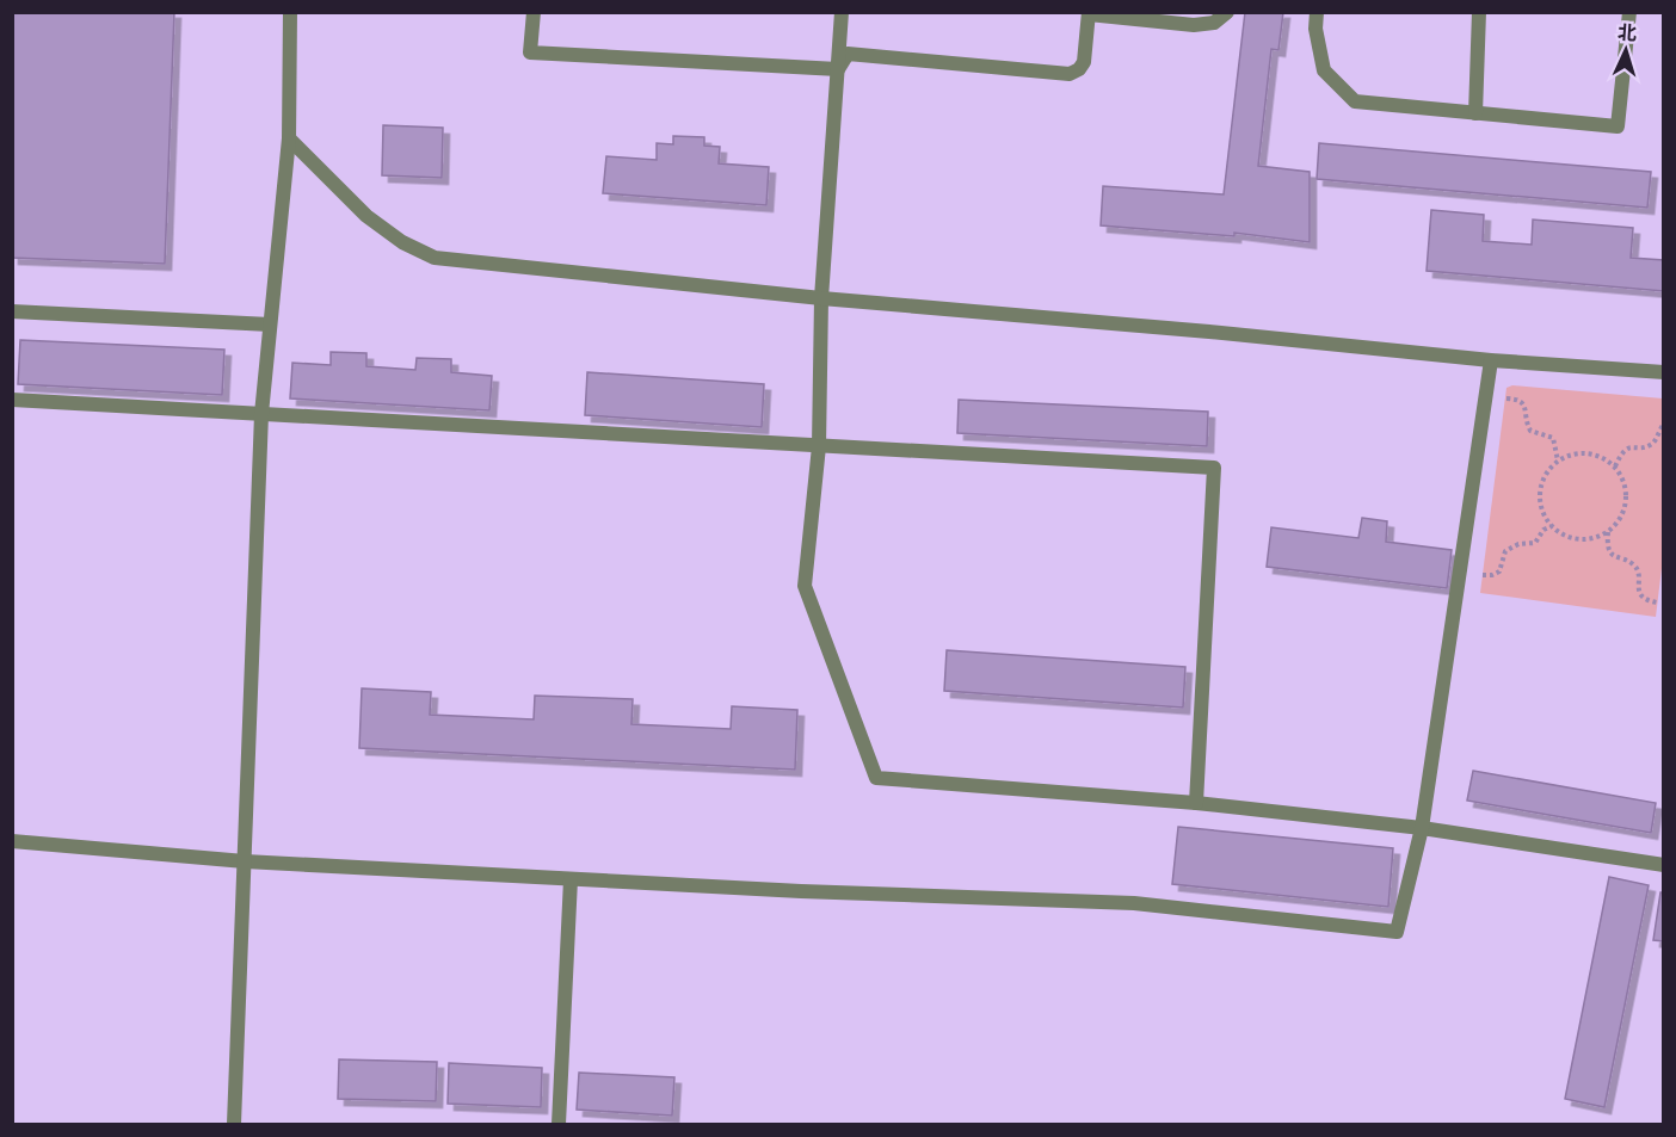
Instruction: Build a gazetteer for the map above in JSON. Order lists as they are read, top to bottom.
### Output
{
  "north": "top"
}
